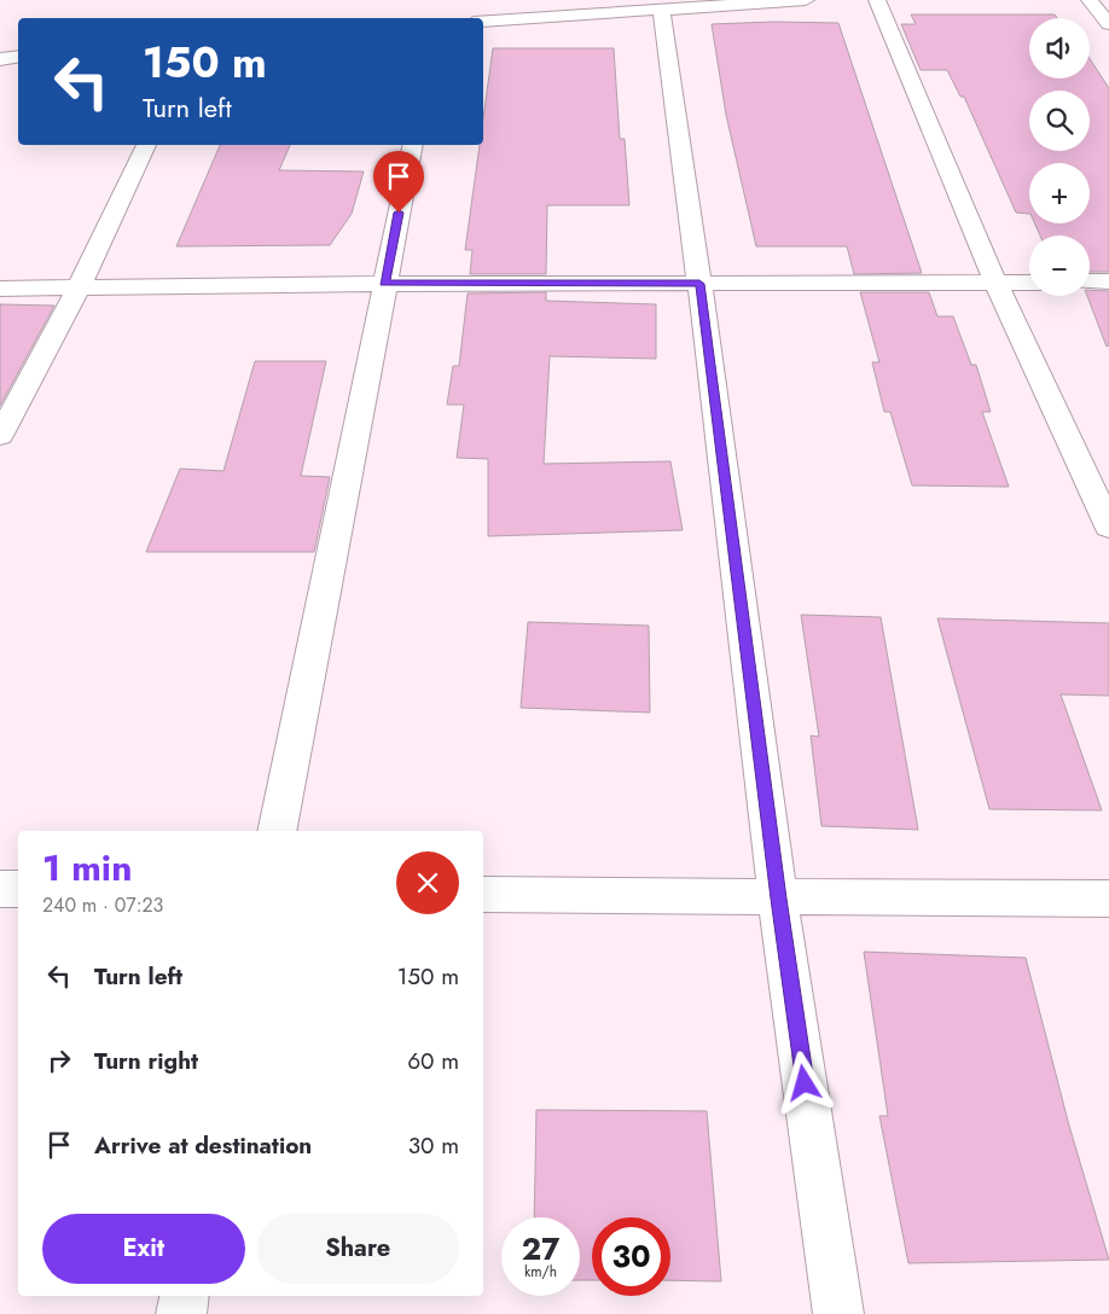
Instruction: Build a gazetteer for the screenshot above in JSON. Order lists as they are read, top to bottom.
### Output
{
  "page": {
    "map_buttons": ["+", "−"],
    "turn": ["150 m", "Turn left"],
    "heading": ["1 min", "240 m · 07:23"],
    "list": [
      {
        "name": "Turn left",
        "value": "150 m"
      },
      {
        "name": "Turn right",
        "value": "60 m"
      },
      {
        "name": "Arrive at destination",
        "value": "30 m"
      }
    ],
    "buttons": ["Exit", "Share"],
    "speed": "27 km/h",
    "limit": "30"
  }
}
